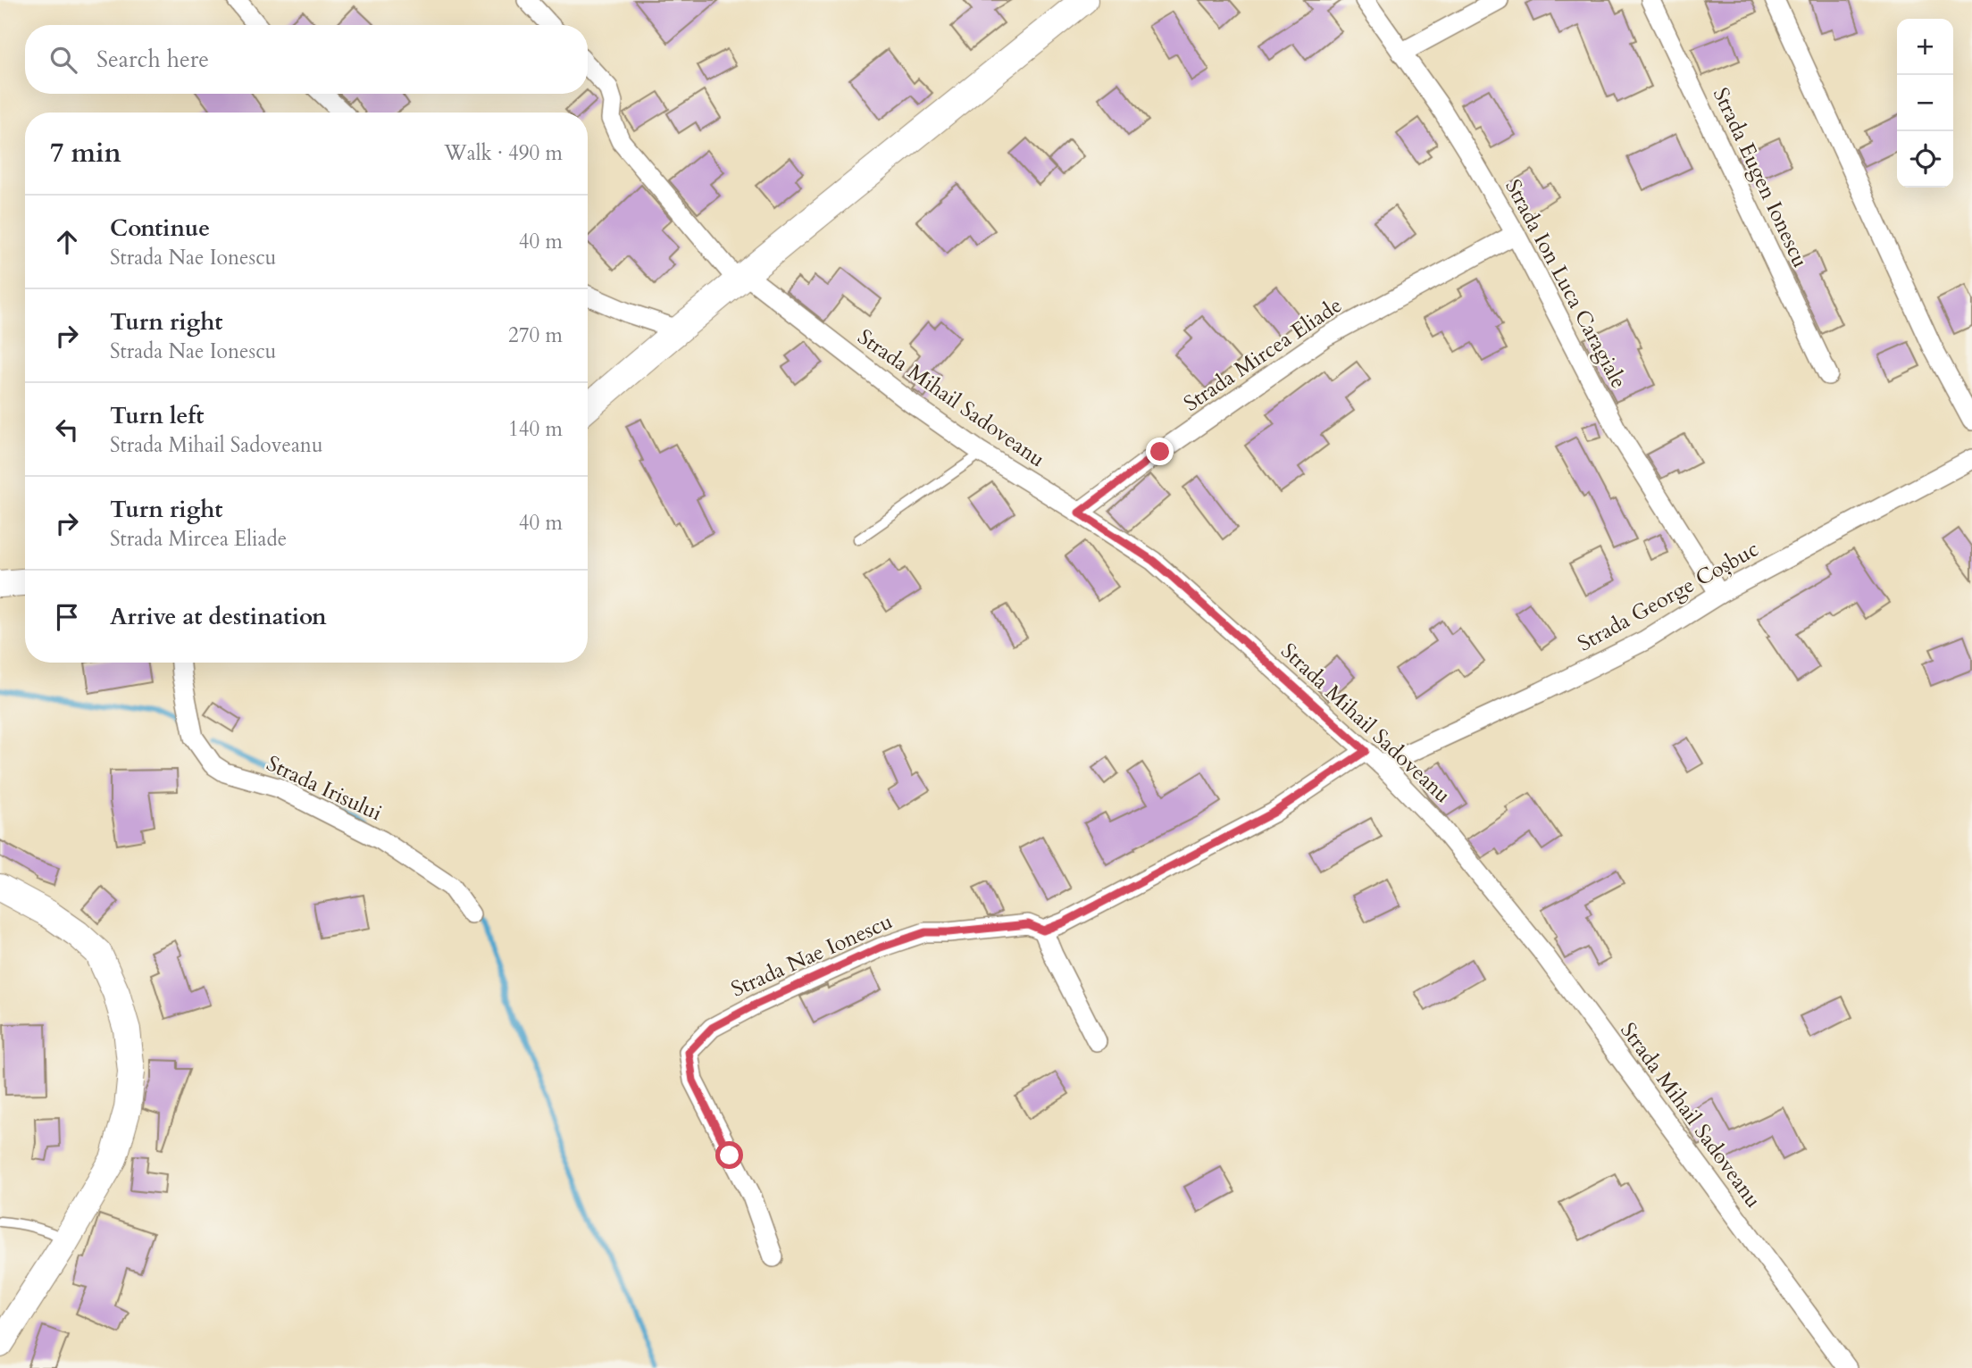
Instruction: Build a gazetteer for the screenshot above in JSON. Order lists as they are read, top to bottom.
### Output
{
  "streets": {
    "street": [
      "Strada Eugen Ionescu",
      "Strada Ion Luca Caragiale",
      "Strada Mircea Eliade",
      "Strada Mihail Sadoveanu",
      "Strada George Coșbuc",
      "Strada Irisului",
      "Strada Nae Ionescu"
    ]
  },
  "crossings": [
    ["Strada Ion Luca Caragiale", "Strada Mircea Eliade"],
    ["Strada Ion Luca Caragiale", "Strada George Coșbuc"],
    ["Strada Mircea Eliade", "Strada Mihail Sadoveanu"],
    ["Strada Mihail Sadoveanu", "Strada George Coșbuc"]
  ],
  "page": {
    "map_buttons": ["+", "−"],
    "search": "Search here",
    "heading": ["7 min", "Walk · 490 m"],
    "list": [
      ["Continue", "Strada Nae Ionescu", "40 m"],
      ["Turn right", "Strada Nae Ionescu", "270 m"],
      ["Turn left", "Strada Mihail Sadoveanu", "140 m"],
      ["Turn right", "Strada Mircea Eliade", "40 m"],
      "Arrive at destination"
    ]
  }
}
